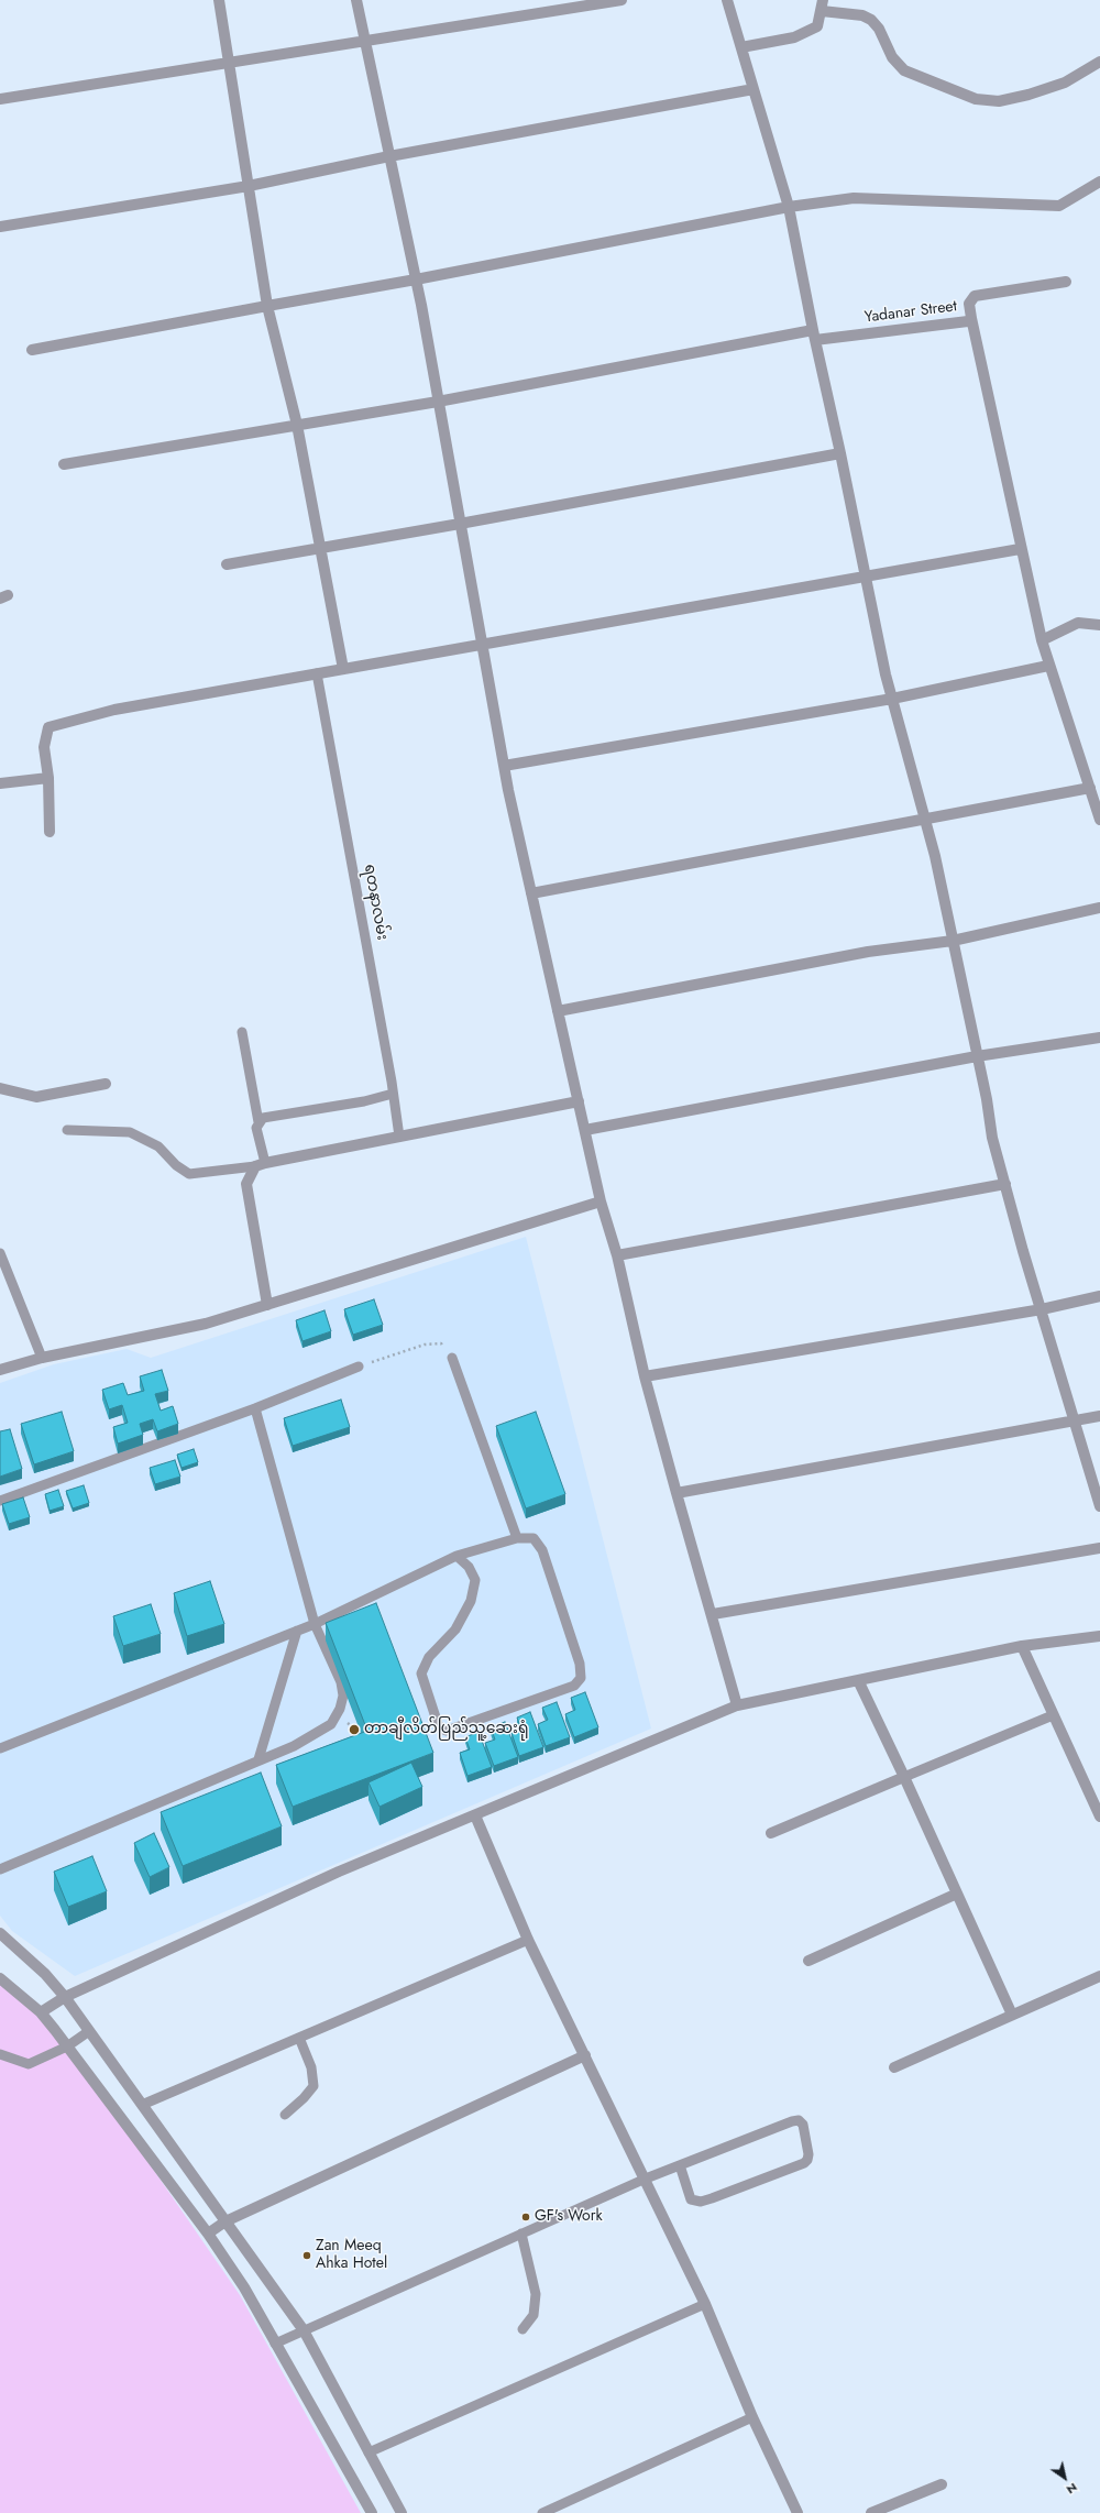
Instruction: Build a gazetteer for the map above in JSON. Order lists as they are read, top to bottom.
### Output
{
  "streets": {
    "street": ["Yadanar Street"],
    "lane": ["ရတနာလမ်း"]
  },
  "places": ["တာချီလိတ်ပြည်သူ့ဆေးရုံ", "GF's Work", "Zan Meeq Ahka Hotel"],
  "north": "bottom right"
}
